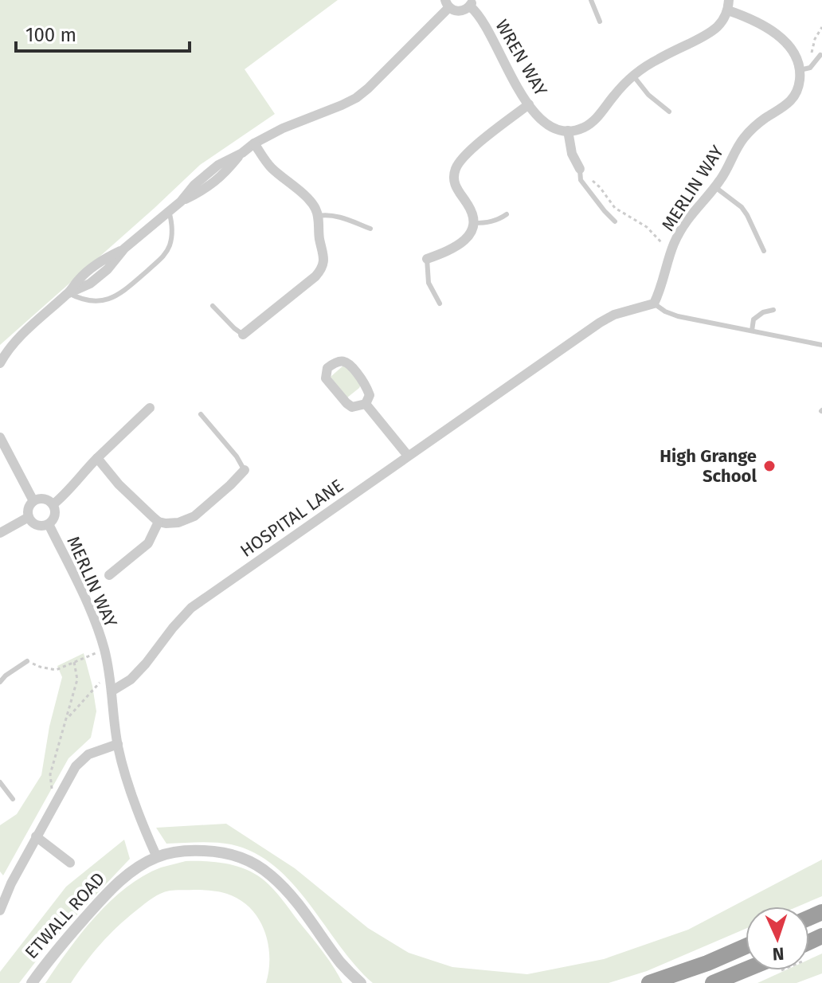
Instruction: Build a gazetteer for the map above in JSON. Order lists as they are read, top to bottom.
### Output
{
  "streets": {
    "street": [
      "WREN WAY",
      "MERLIN WAY",
      "HOSPITAL LANE",
      "ETWALL ROAD"
    ]
  },
  "crossings": [
    ["MERLIN WAY", "HOSPITAL LANE"]
  ],
  "places": ["High Grange School"],
  "scale_bar": "100 m",
  "north": "bottom"
}
